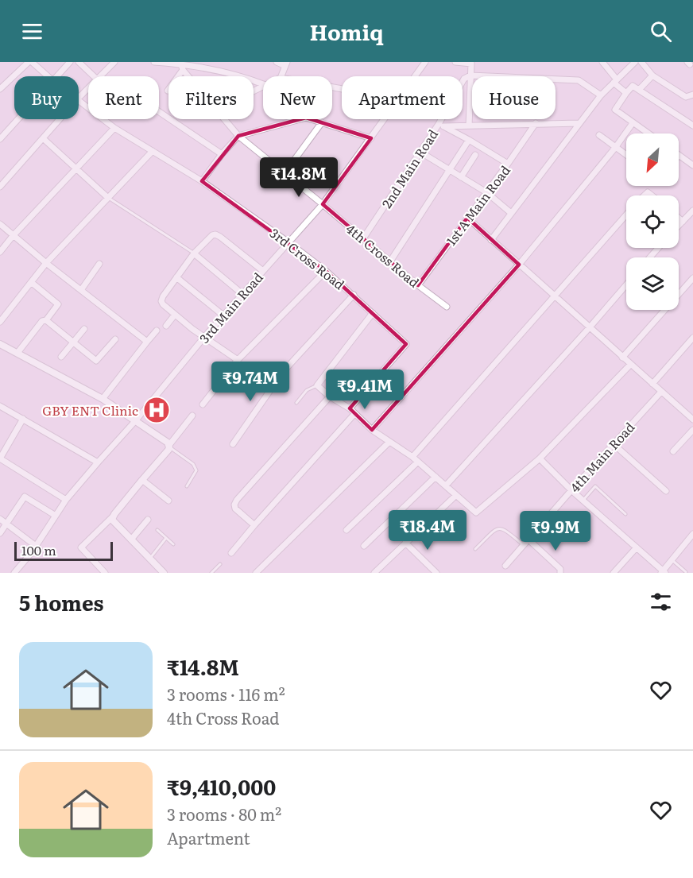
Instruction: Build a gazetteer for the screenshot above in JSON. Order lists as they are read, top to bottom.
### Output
{
  "streets": {
    "street": [
      "2nd Main Road",
      "1st A Main Road",
      "4th Cross Road",
      "3rd Cross Road",
      "3rd Main Road",
      "4th Main Road"
    ]
  },
  "crossings": [
    ["2nd Main Road", "4th Cross Road"],
    ["1st A Main Road", "4th Cross Road"],
    ["4th Cross Road", "3rd Main Road"],
    ["3rd Cross Road", "3rd Main Road"]
  ],
  "places": {
    "hospital": ["GBY ENT Clinic"]
  },
  "scale_bar": "100 m",
  "north": "bottom left",
  "page": {
    "header": "Homiq",
    "chip": [
      "Buy",
      "Rent",
      "Filters",
      "New",
      "Apartment",
      "House"
    ],
    "price": [
      "₹14.8M",
      "₹9.74M",
      "₹9.41M",
      "₹18.4M",
      "₹9.9M"
    ],
    "scale": "100 m",
    "heading": "5 homes",
    "list": [
      {
        "name": "₹14.8M",
        "note": "3 rooms · 116 m² · 4th Cross Road"
      },
      {
        "name": "₹9,410,000",
        "note": "3 rooms · 80 m² · Apartment"
      }
    ]
  }
}
